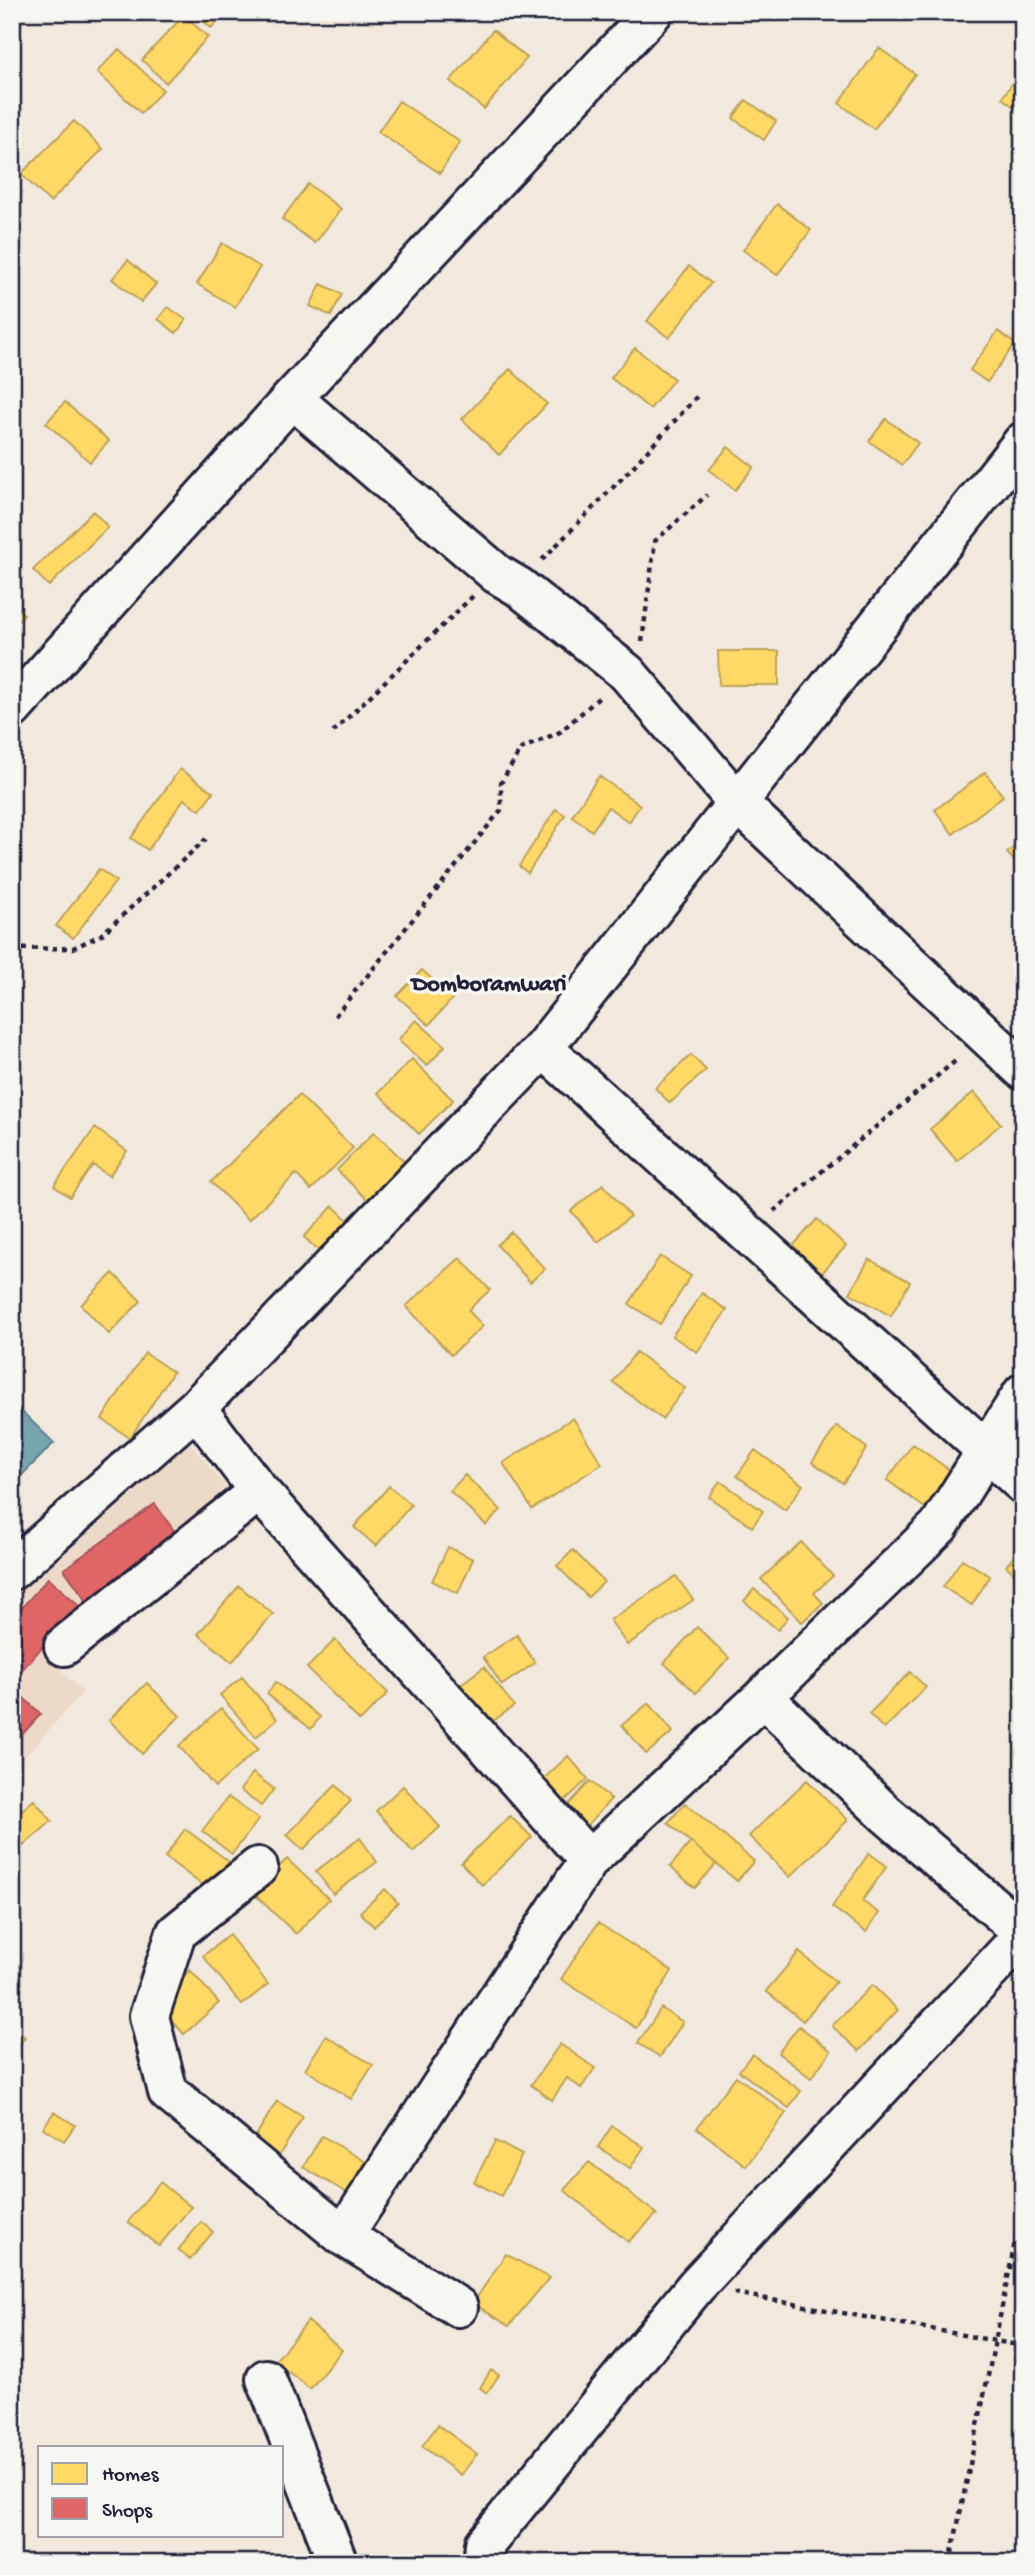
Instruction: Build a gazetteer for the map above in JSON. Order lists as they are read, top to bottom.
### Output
{
  "districts": ["Domboramwari"],
  "legend": ["Homes", "Shops"]
}
